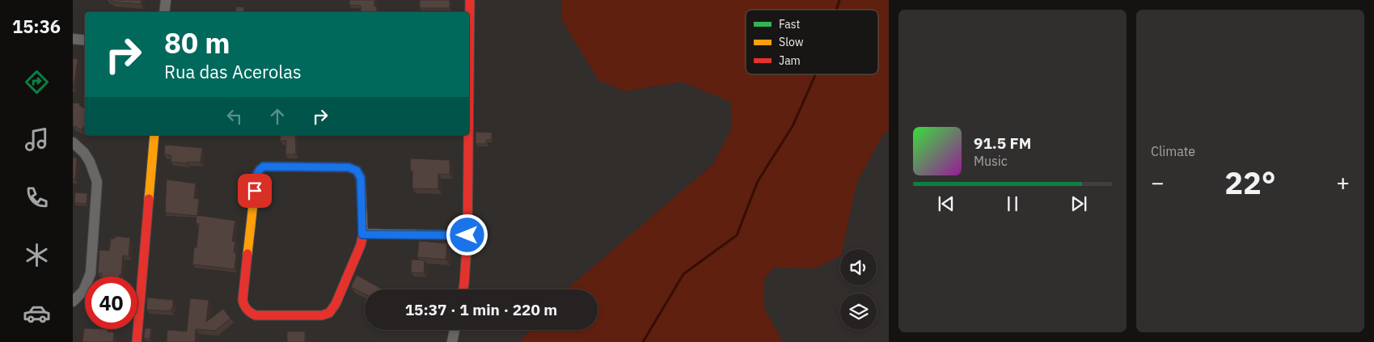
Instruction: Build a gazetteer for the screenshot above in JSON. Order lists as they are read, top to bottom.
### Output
{
  "legend": ["Fast", "Slow", "Jam"],
  "page": {
    "tabs": "15:36",
    "tile": "Climate",
    "turn": ["80 m", "Rua das Acerolas"],
    "song": ["91.5 FM", "Music"],
    "heat": ["−", "22°", "+"],
    "limit": "40",
    "trip": "15:37 · 1 min · 220 m"
  }
}
